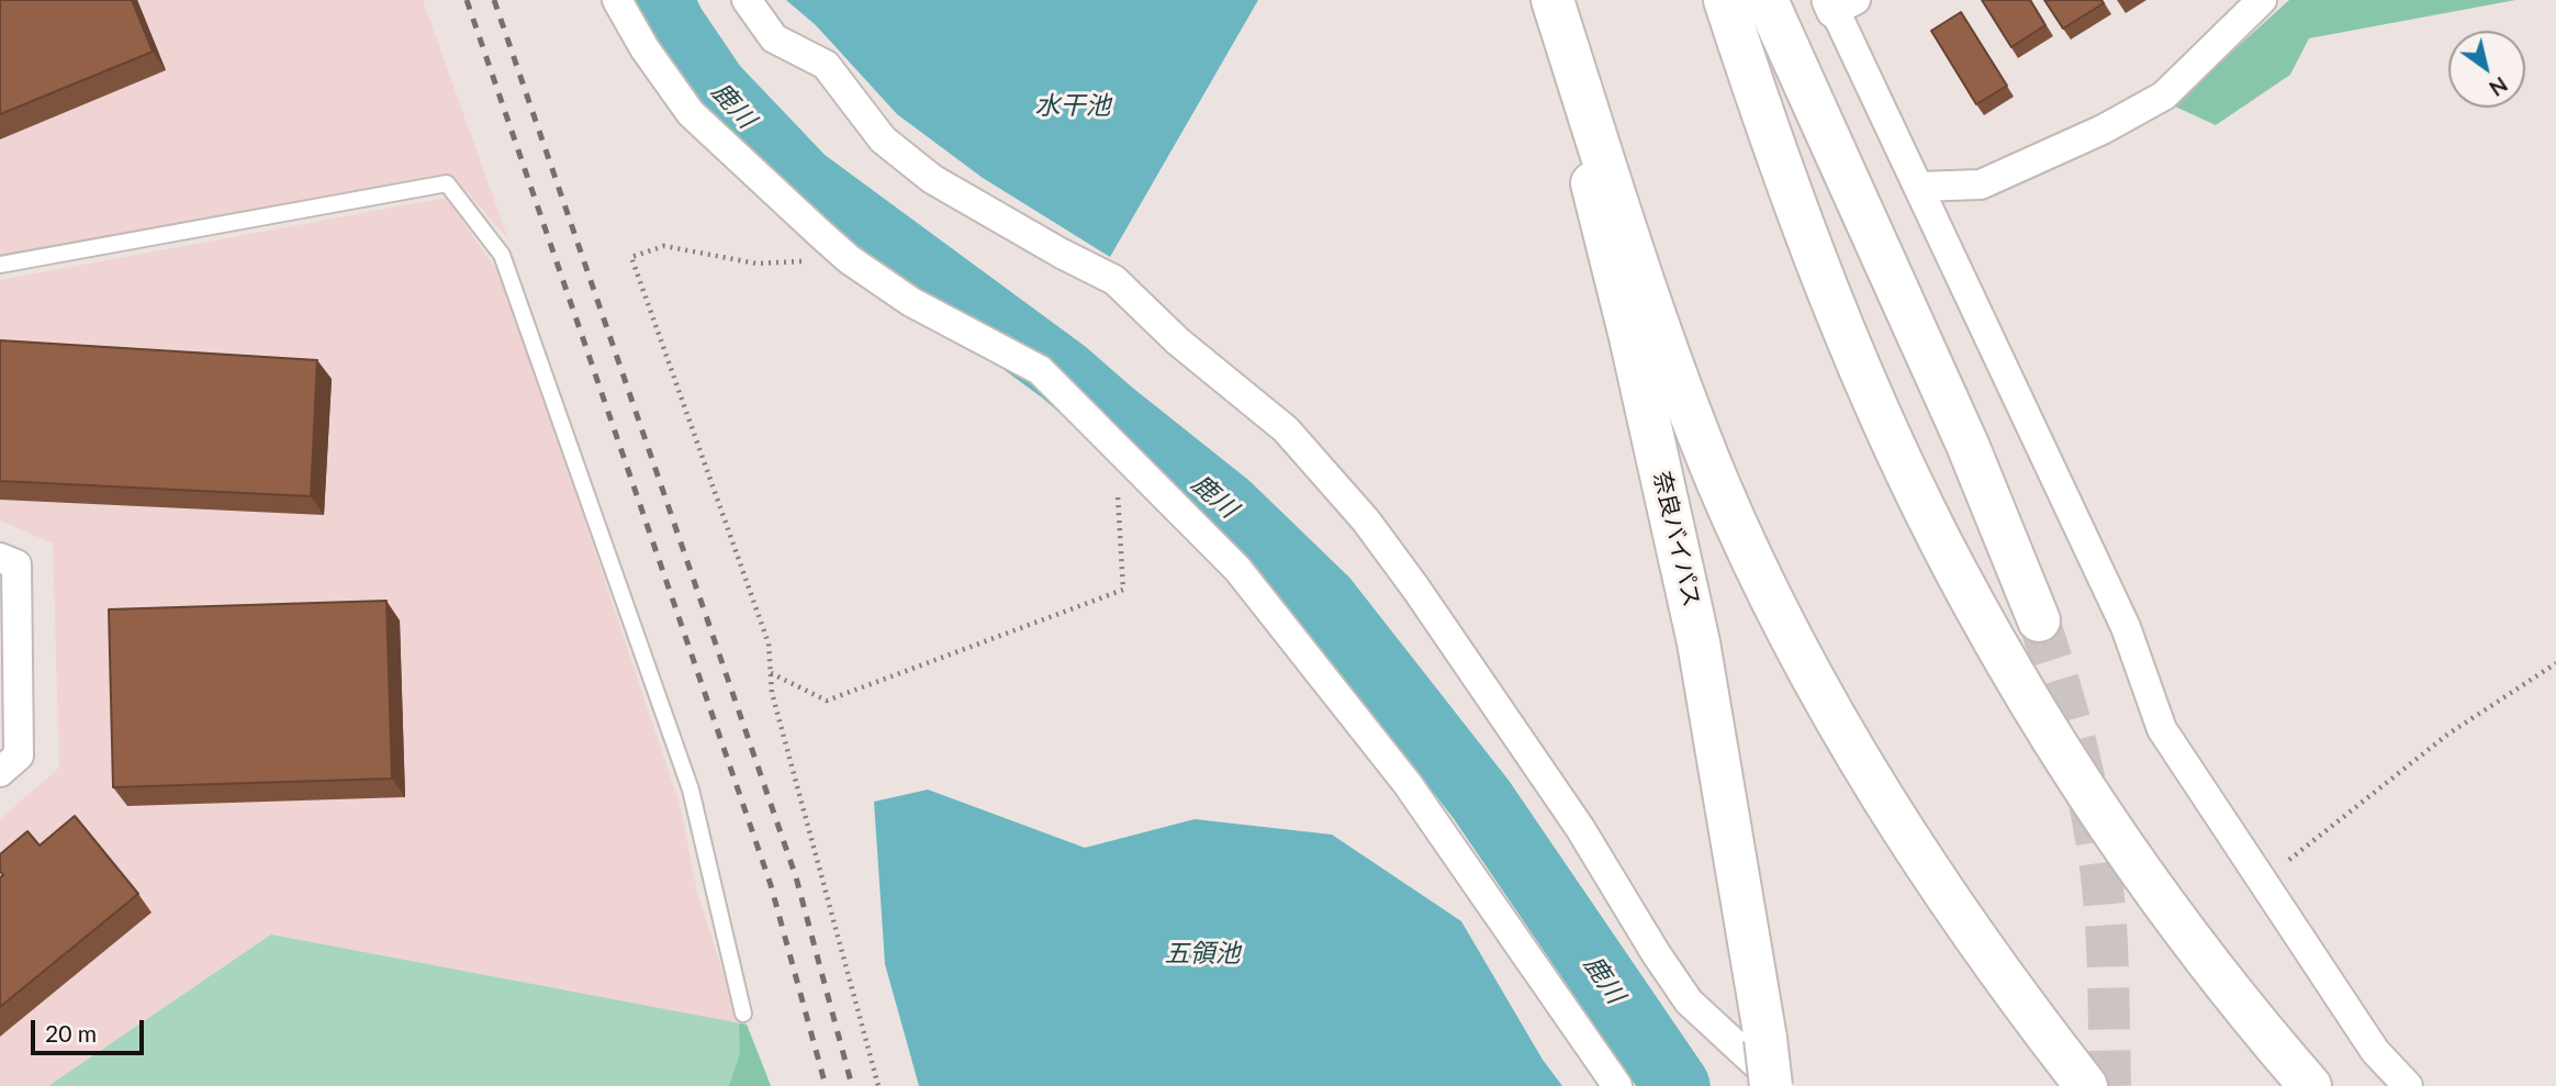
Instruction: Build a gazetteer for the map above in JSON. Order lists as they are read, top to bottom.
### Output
{
  "streets": {
    "highway": ["奈良バイパス"]
  },
  "water": ["鹿川", "水干池", "五領池"],
  "scale_bar": "20 m",
  "north": "bottom right"
}
